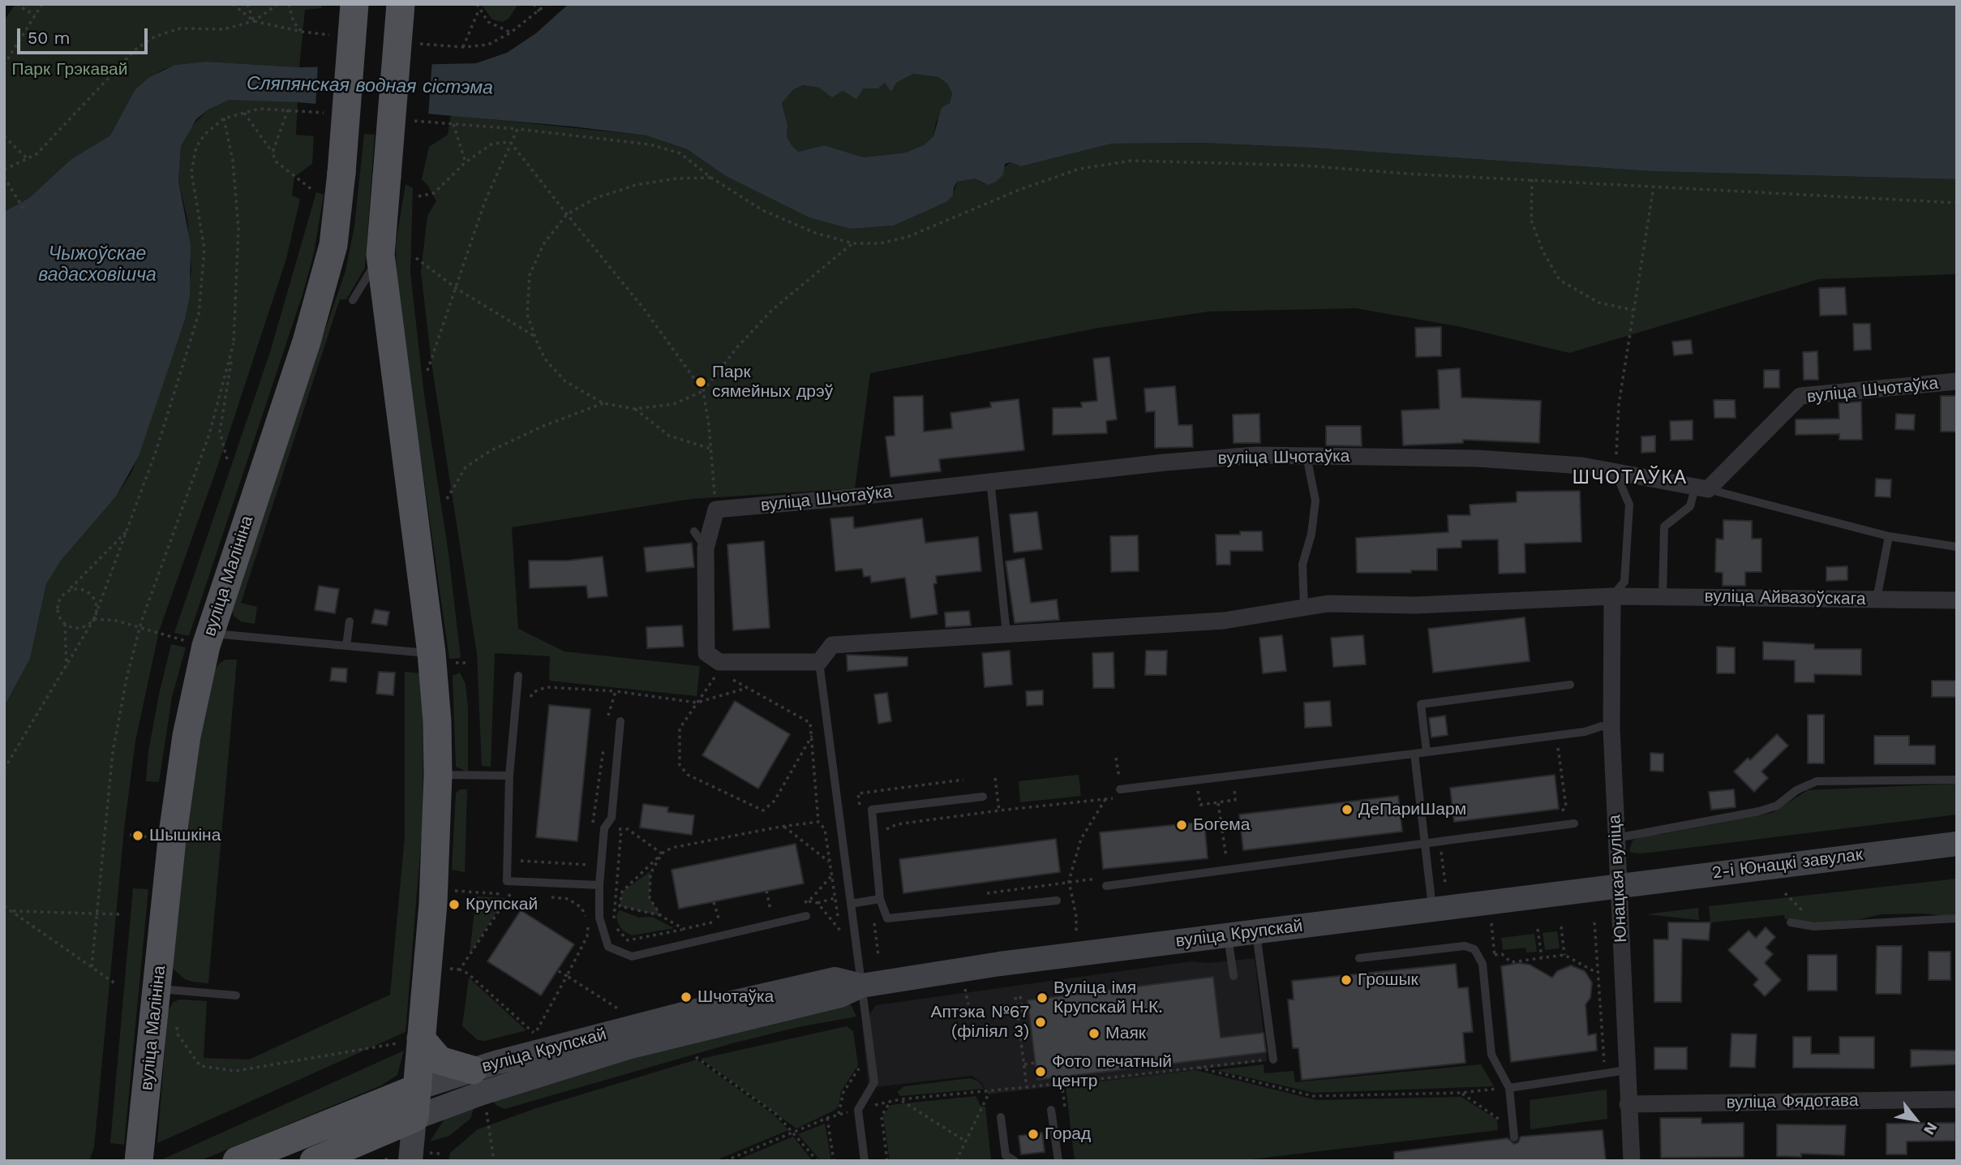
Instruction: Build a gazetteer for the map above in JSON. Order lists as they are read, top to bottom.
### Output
{
  "streets": {
    "main road": ["вуліца Малініна", "вуліца Крупскай"],
    "street": [
      "вуліца Шчотаўка",
      "вуліца Айвазоўскага",
      "2-і Юнацкі завулак",
      "Юнацкая вуліца",
      "вуліца Фядотава"
    ]
  },
  "crossings": [
    ["вуліца Айвазоўскага", "Юнацкая вуліца"],
    ["2-і Юнацкі завулак", "Юнацкая вуліца"],
    ["2-і Юнацкі завулак", "вуліца Крупскай"],
    ["Юнацкая вуліца", "вуліца Крупскай"],
    ["Юнацкая вуліца", "вуліца Фядотава"]
  ],
  "districts": ["ШЧОТАЎКА"],
  "water": ["Сляпянская водная сістэма", "Чыжоўскае вадасховішча"],
  "parks": ["Парк Грэкавай"],
  "places": [
    "Парк сямейных дрэў",
    "ДеПариШарм",
    "Богема",
    "Шышкіна",
    "Крупскай",
    "Грошык",
    "Шчотаўка",
    "Вуліца імя Крупскай Н.К.",
    "Аптэка №67 (філіял 3)",
    "Маяк",
    "Фото печатный центр",
    "Горад"
  ],
  "scale_bar": "50 m",
  "north": "bottom right"
}
